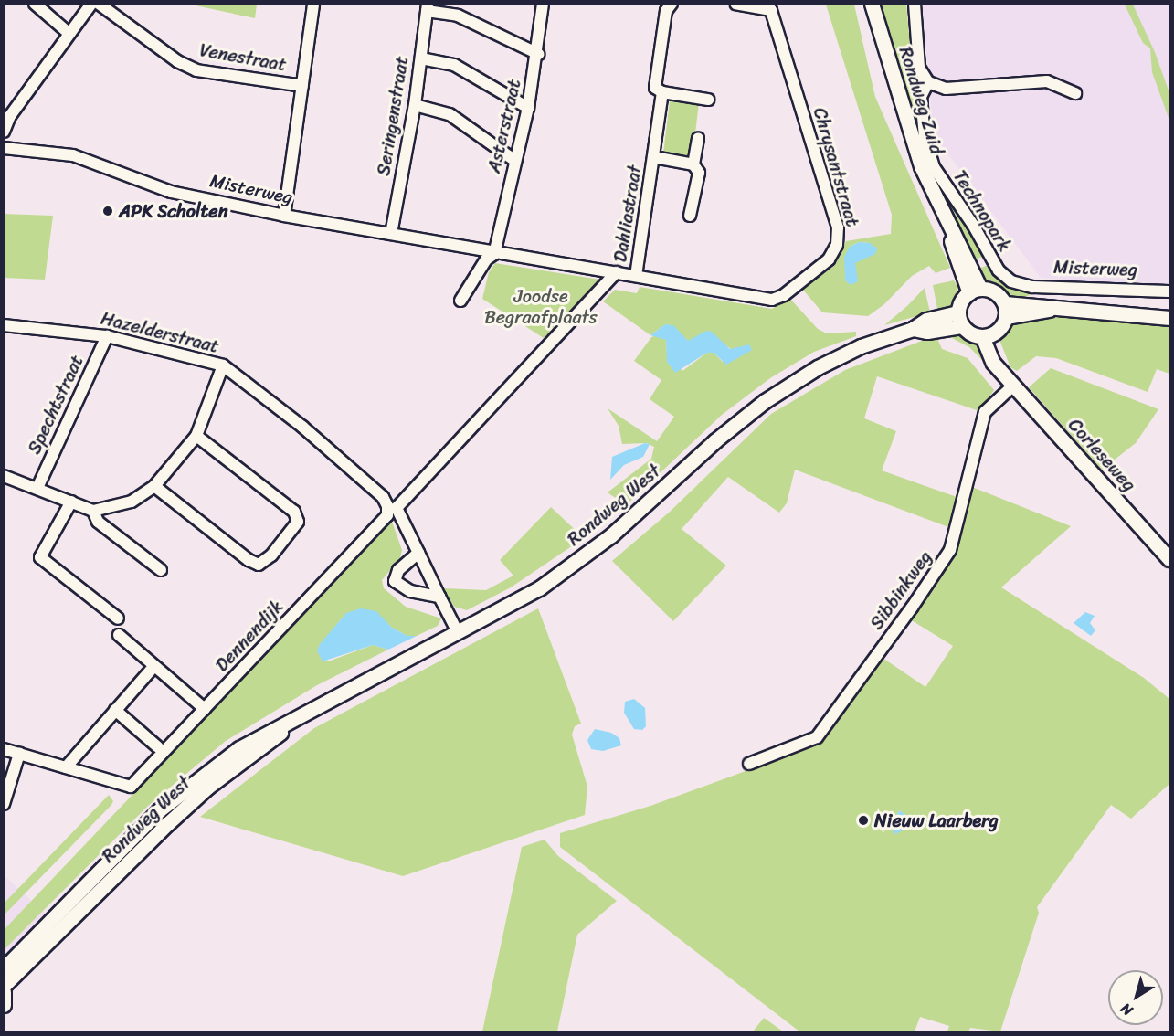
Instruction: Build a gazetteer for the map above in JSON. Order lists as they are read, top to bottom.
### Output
{
  "streets": {
    "main road": ["Rondweg Zuid", "Corleseweg", "Rondweg West"],
    "street": [
      "Venestraat",
      "Seringenstraat",
      "Asterstraat",
      "Chrysantstraat",
      "Misterweg",
      "Technopark",
      "Dahliastraat",
      "Hazelderstraat",
      "Spechtstraat",
      "Sibbinkweg",
      "Dennendijk"
    ]
  },
  "crossings": [
    ["Seringenstraat", "Misterweg"],
    ["Asterstraat", "Misterweg"],
    ["Chrysantstraat", "Misterweg"],
    ["Chrysantstraat", "Dahliastraat"],
    ["Misterweg", "Technopark"],
    ["Misterweg", "Dahliastraat"],
    ["Hazelderstraat", "Spechtstraat"],
    ["Hazelderstraat", "Dennendijk"],
    ["Corleseweg", "Sibbinkweg"]
  ],
  "parks": ["Joodse Begraafplaats"],
  "places": ["APK Scholten", "Nieuw Laarberg"],
  "north": "bottom left"
}
